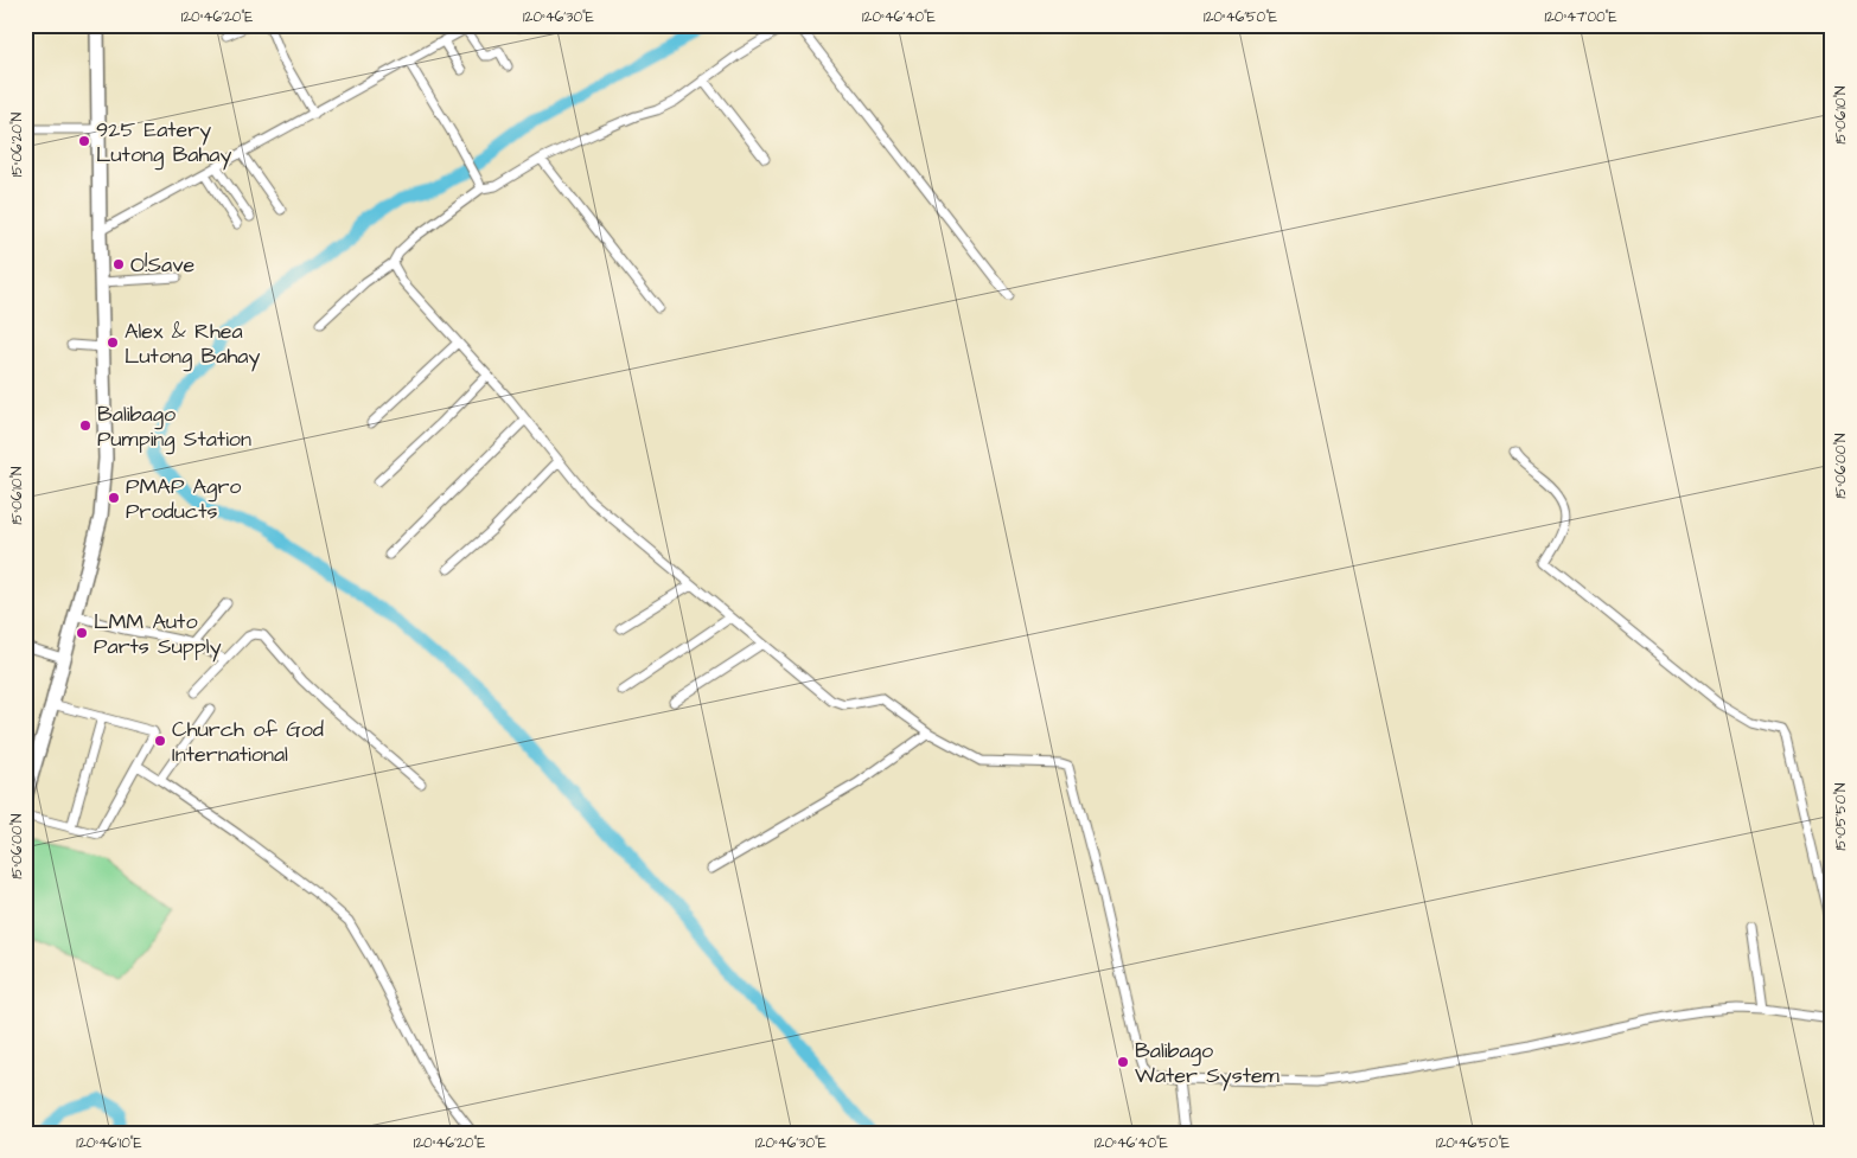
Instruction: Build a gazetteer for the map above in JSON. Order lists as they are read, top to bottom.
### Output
{
  "places": [
    "925 Eatery Lutong Bahay",
    "O!Save",
    "Alex & Rhea Lutong Bahay",
    "Balibago Pumping Station",
    "PMAP Agro Products",
    "LMM Auto Parts Supply",
    "Church of God International",
    "Balibago Water System"
  ],
  "coordinates": [
    "120°46'20\"E",
    "120°46'30\"E",
    "120°46'40\"E",
    "120°46'50\"E",
    "120°47'00\"E",
    "15°06'10\"N",
    "15°06'20\"N",
    "15°06'00\"N",
    "15°05'50\"N",
    "120°46'10\"E"
  ]
}
